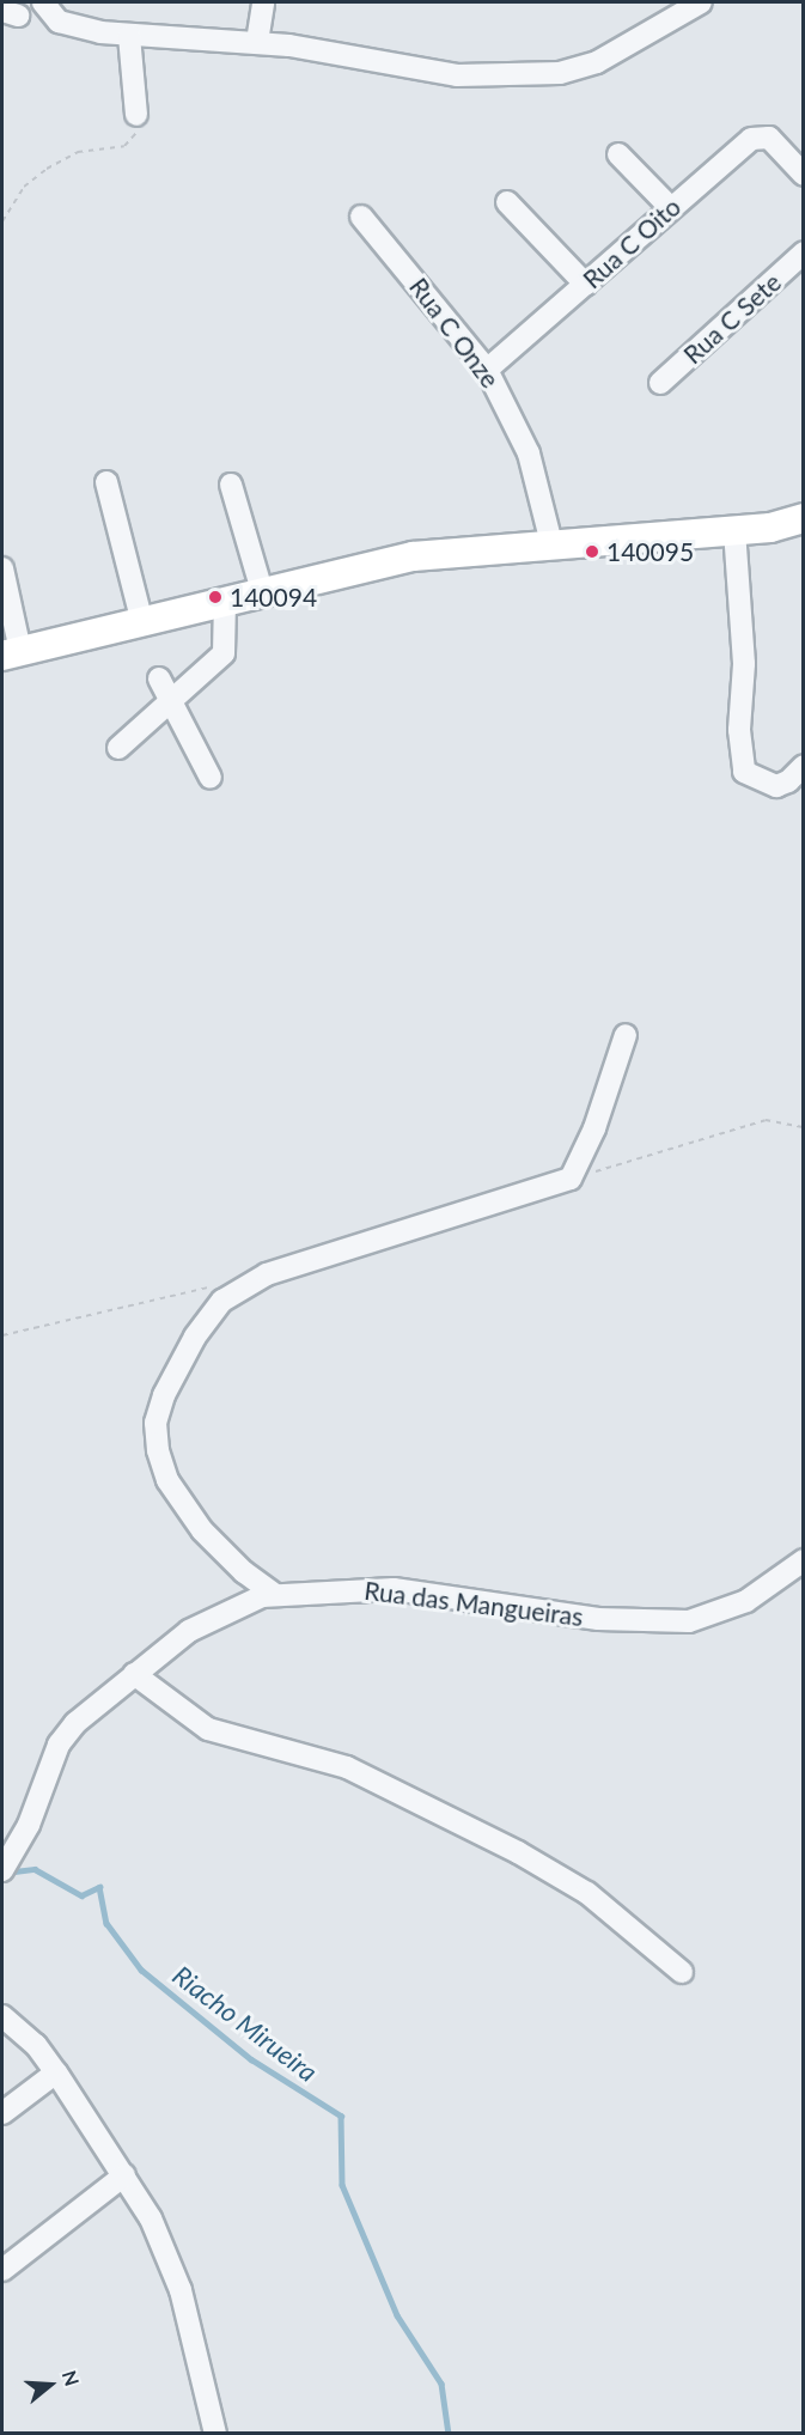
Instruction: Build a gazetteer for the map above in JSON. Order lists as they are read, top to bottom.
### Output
{
  "streets": {
    "street": [
      "Rua C Oito",
      "Rua C Sete",
      "Rua C Onze",
      "Rua das Mangueiras"
    ]
  },
  "crossings": [
    ["Rua C Oito", "Rua C Onze"]
  ],
  "water": ["Riacho Mirueira"],
  "places": ["140095", "140094"],
  "north": "right"
}
